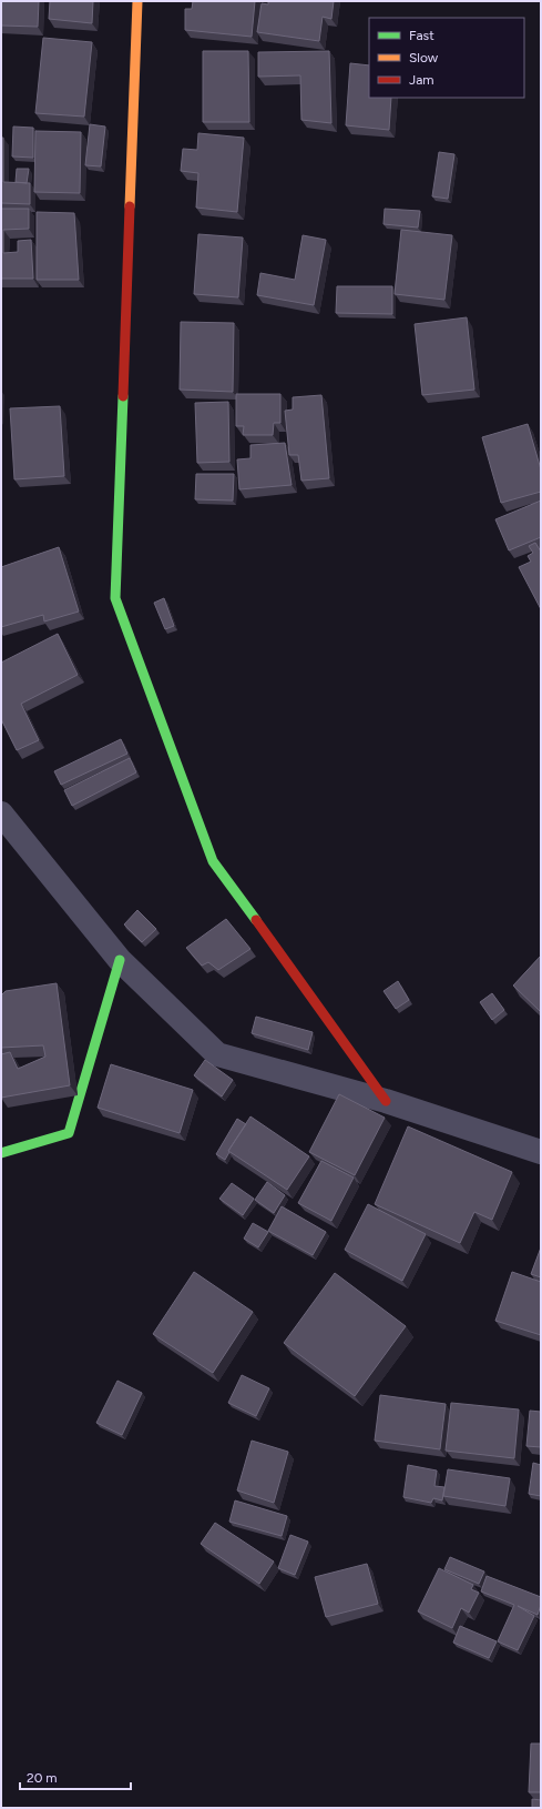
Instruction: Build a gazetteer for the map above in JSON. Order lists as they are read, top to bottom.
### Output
{
  "legend": ["Fast", "Slow", "Jam"],
  "scale_bar": "20 m"
}
